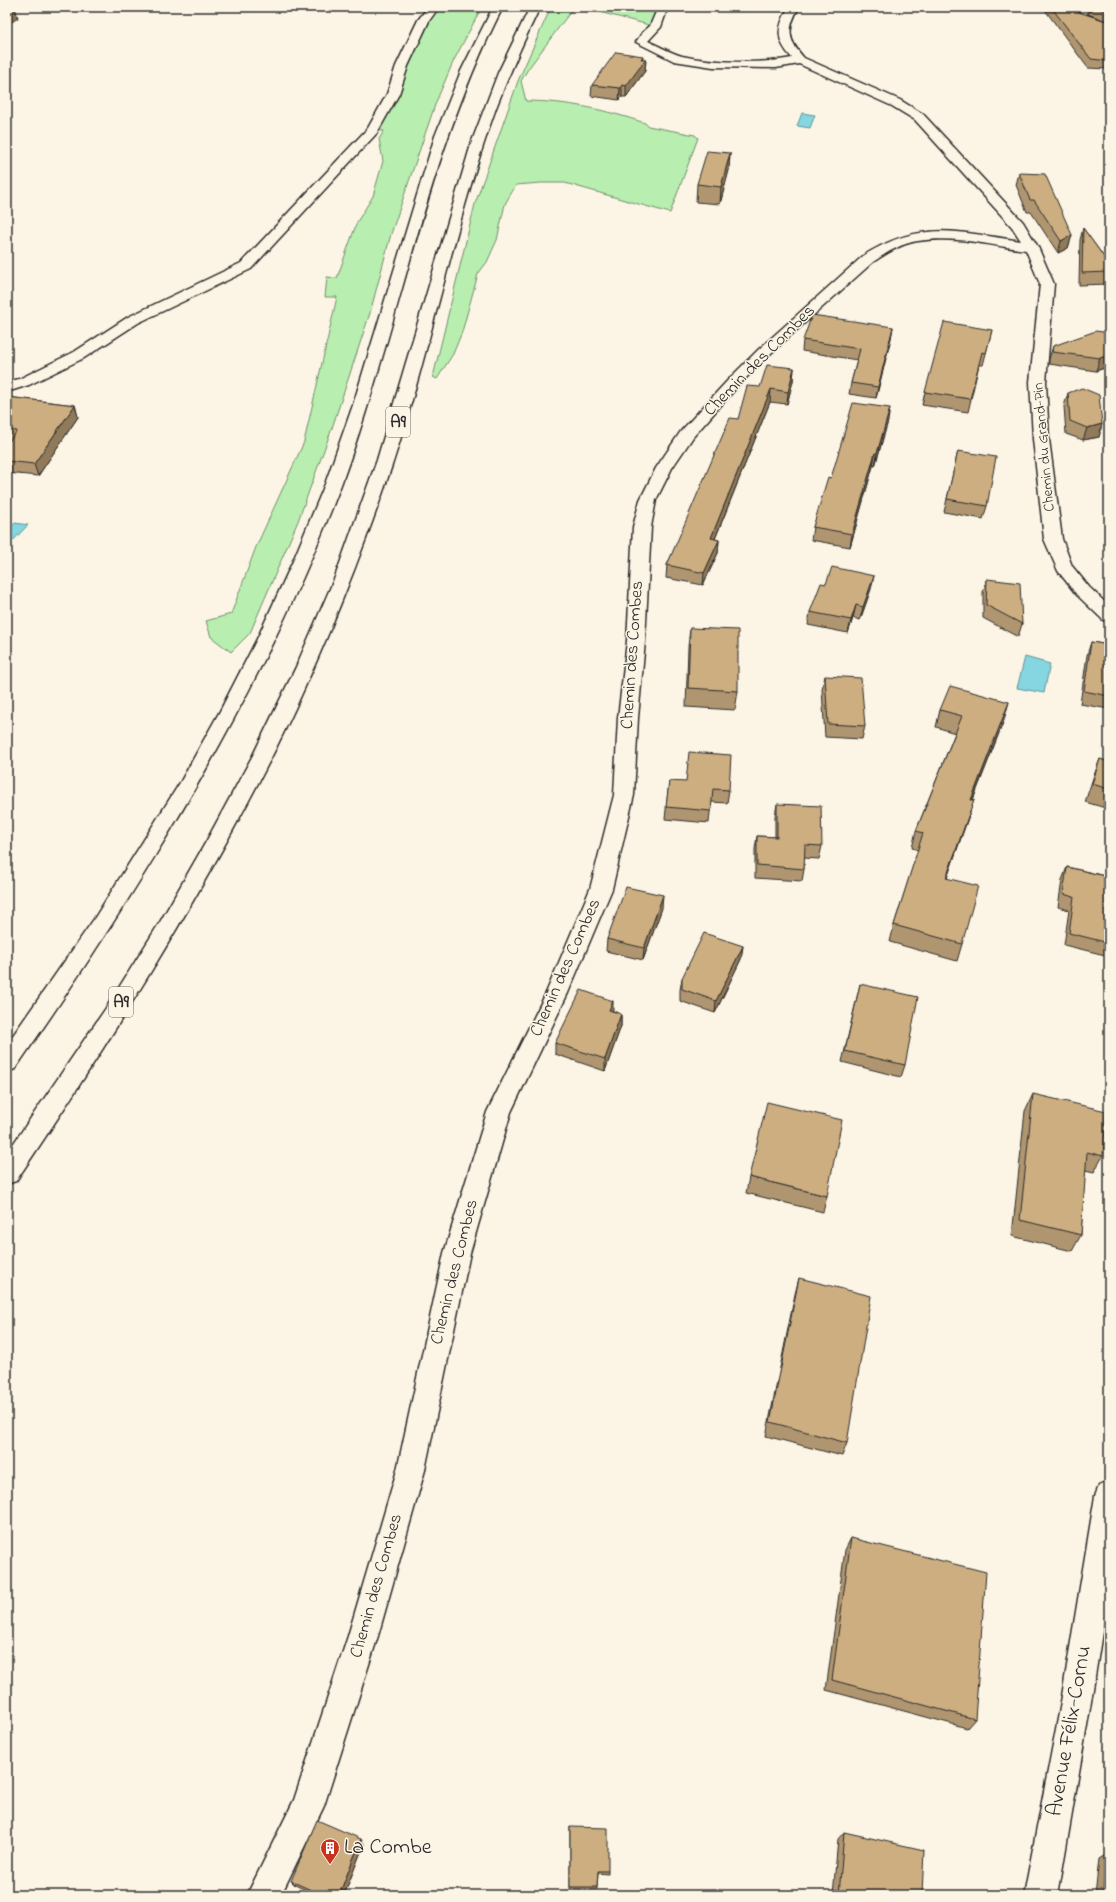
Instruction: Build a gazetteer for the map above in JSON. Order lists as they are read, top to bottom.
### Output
{
  "streets": {
    "main road": [
      "Chemin des Combes",
      "A9",
      "Chemin du Grand-Pin",
      "Avenue Félix-Cornu"
    ]
  },
  "crossings": [
    ["Chemin des Combes", "Chemin du Grand-Pin"]
  ],
  "places": {
    "building": ["La Combe"]
  }
}
